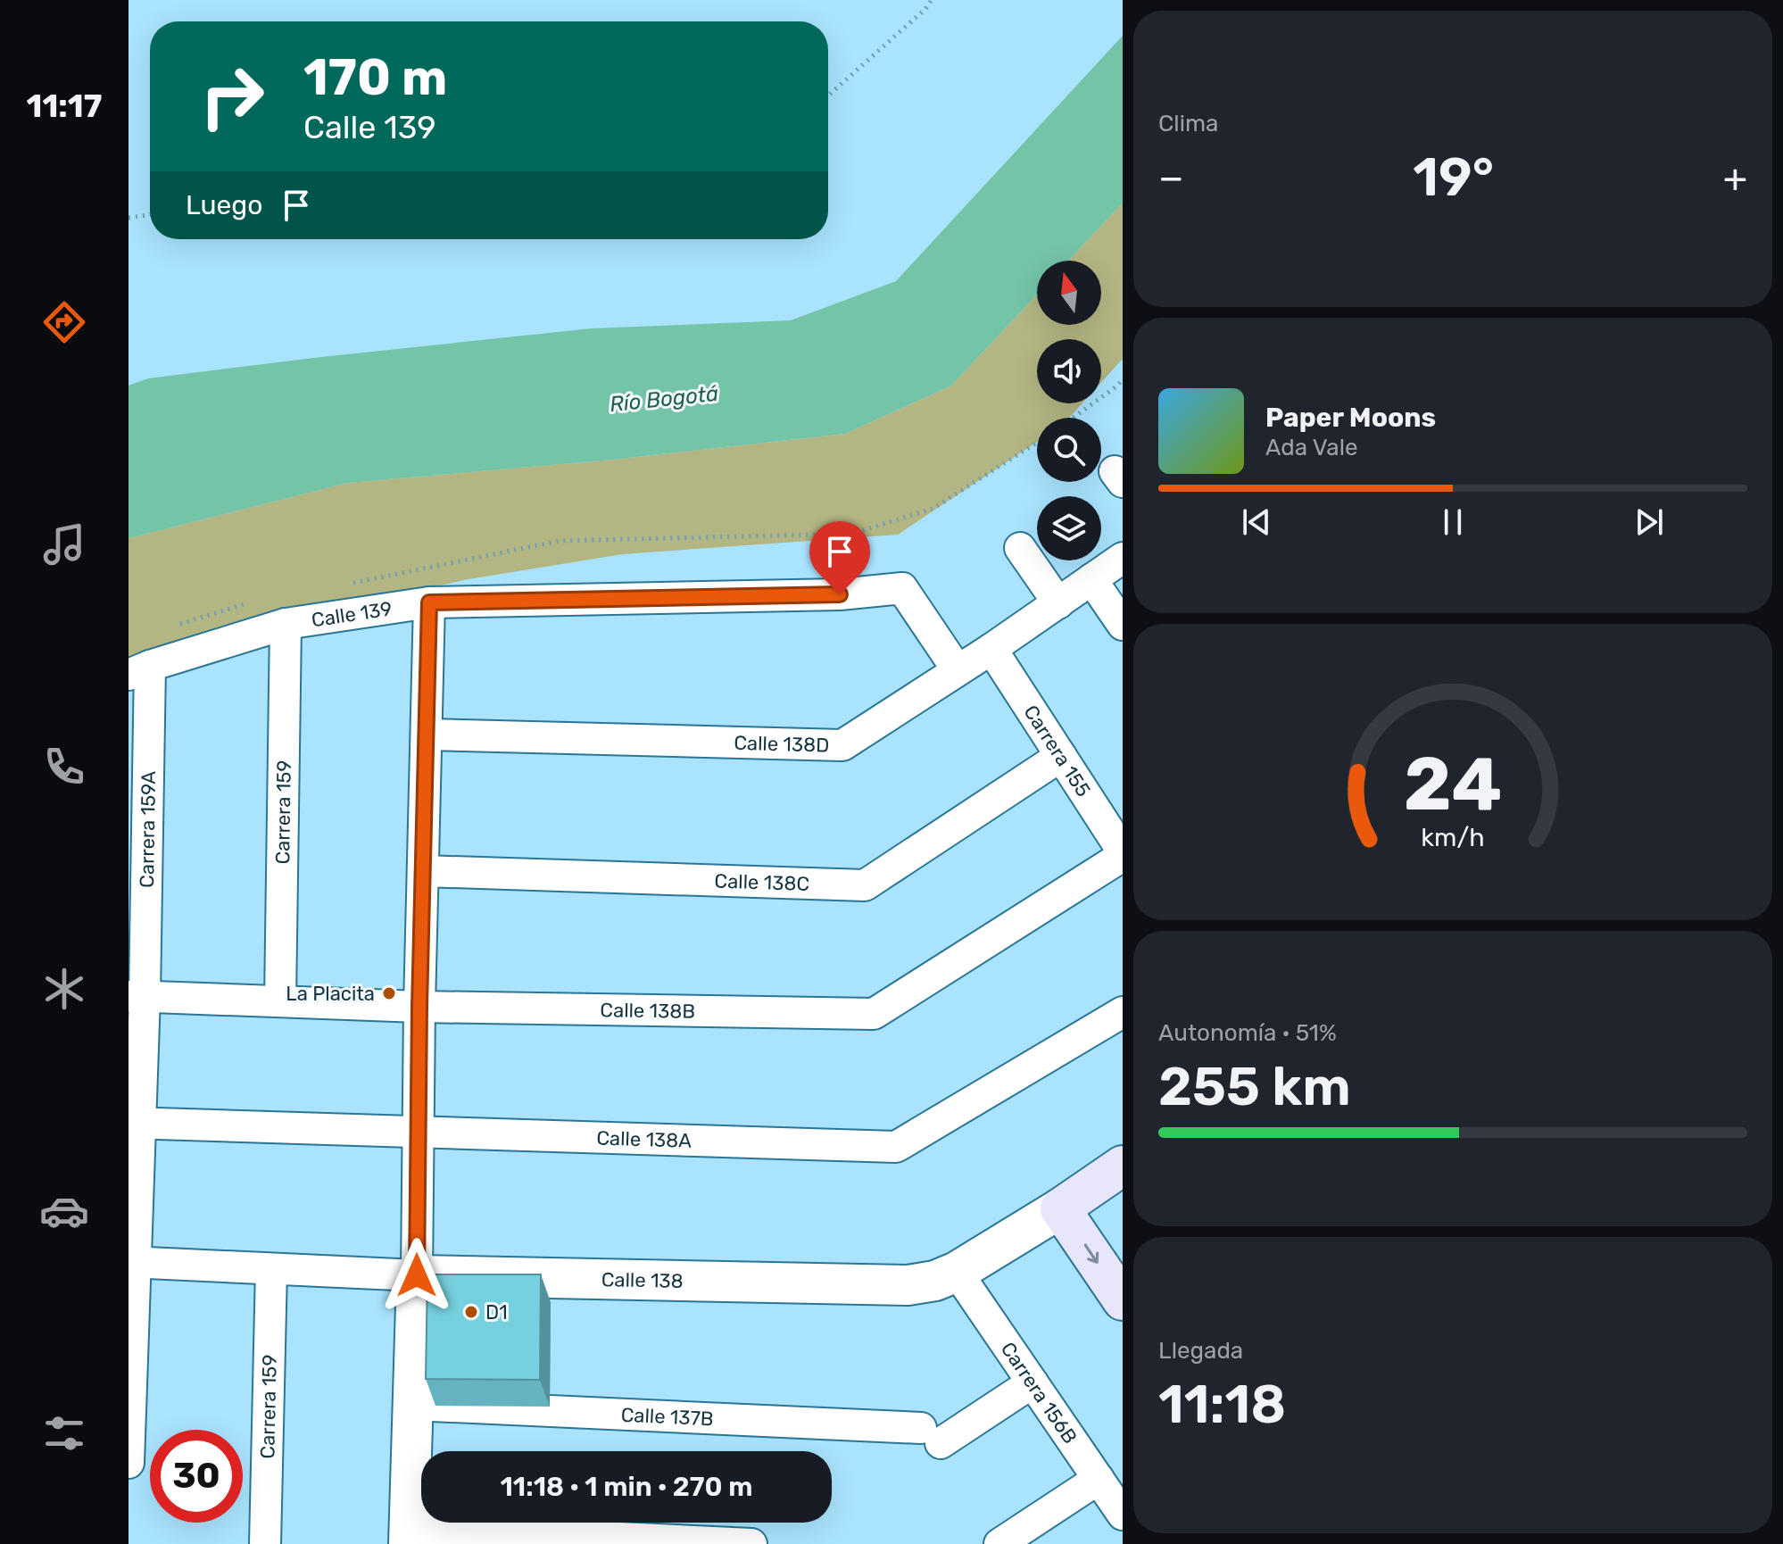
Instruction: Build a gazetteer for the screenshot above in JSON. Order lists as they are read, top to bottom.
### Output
{
  "streets": {
    "main road": ["Calle 138"],
    "street": [
      "Calle 139",
      "Calle 138D",
      "Carrera 155",
      "Carrera 159",
      "Carrera 159A",
      "Calle 138C",
      "Calle 138B",
      "Calle 138A",
      "Carrera 156B",
      "Calle 137B"
    ]
  },
  "crossings": [
    ["Calle 139", "Calle 138D"],
    ["Calle 139", "Carrera 159"],
    ["Calle 139", "Carrera 159A"],
    ["Calle 138D", "Carrera 155"],
    ["Carrera 155", "Calle 138C"],
    ["Carrera 155", "Calle 138B"],
    ["Carrera 159", "Calle 138B"],
    ["Carrera 159", "Calle 138"],
    ["Carrera 159A", "Calle 138B"],
    ["Carrera 159A", "Calle 138A"],
    ["Carrera 159A", "Calle 138"],
    ["Calle 138", "Carrera 156B"],
    ["Carrera 156B", "Calle 137B"]
  ],
  "water": ["Río Bogotá"],
  "places": ["La Placita", "D1"],
  "north": "top",
  "page": {
    "tabs": "11:17",
    "tile": [
      "Clima",
      ["Autonomía · 51%", "255 km"],
      ["Llegada", "11:18"]
    ],
    "turn": ["170 m", "Calle 139"],
    "heat": ["−", "19°", "+"],
    "then": "Luego",
    "song": ["Paper Moons", "Ada Vale"],
    "limit": "30",
    "trip": "11:18 · 1 min · 270 m",
    "gauge": ["24", "km/h"]
  }
}
